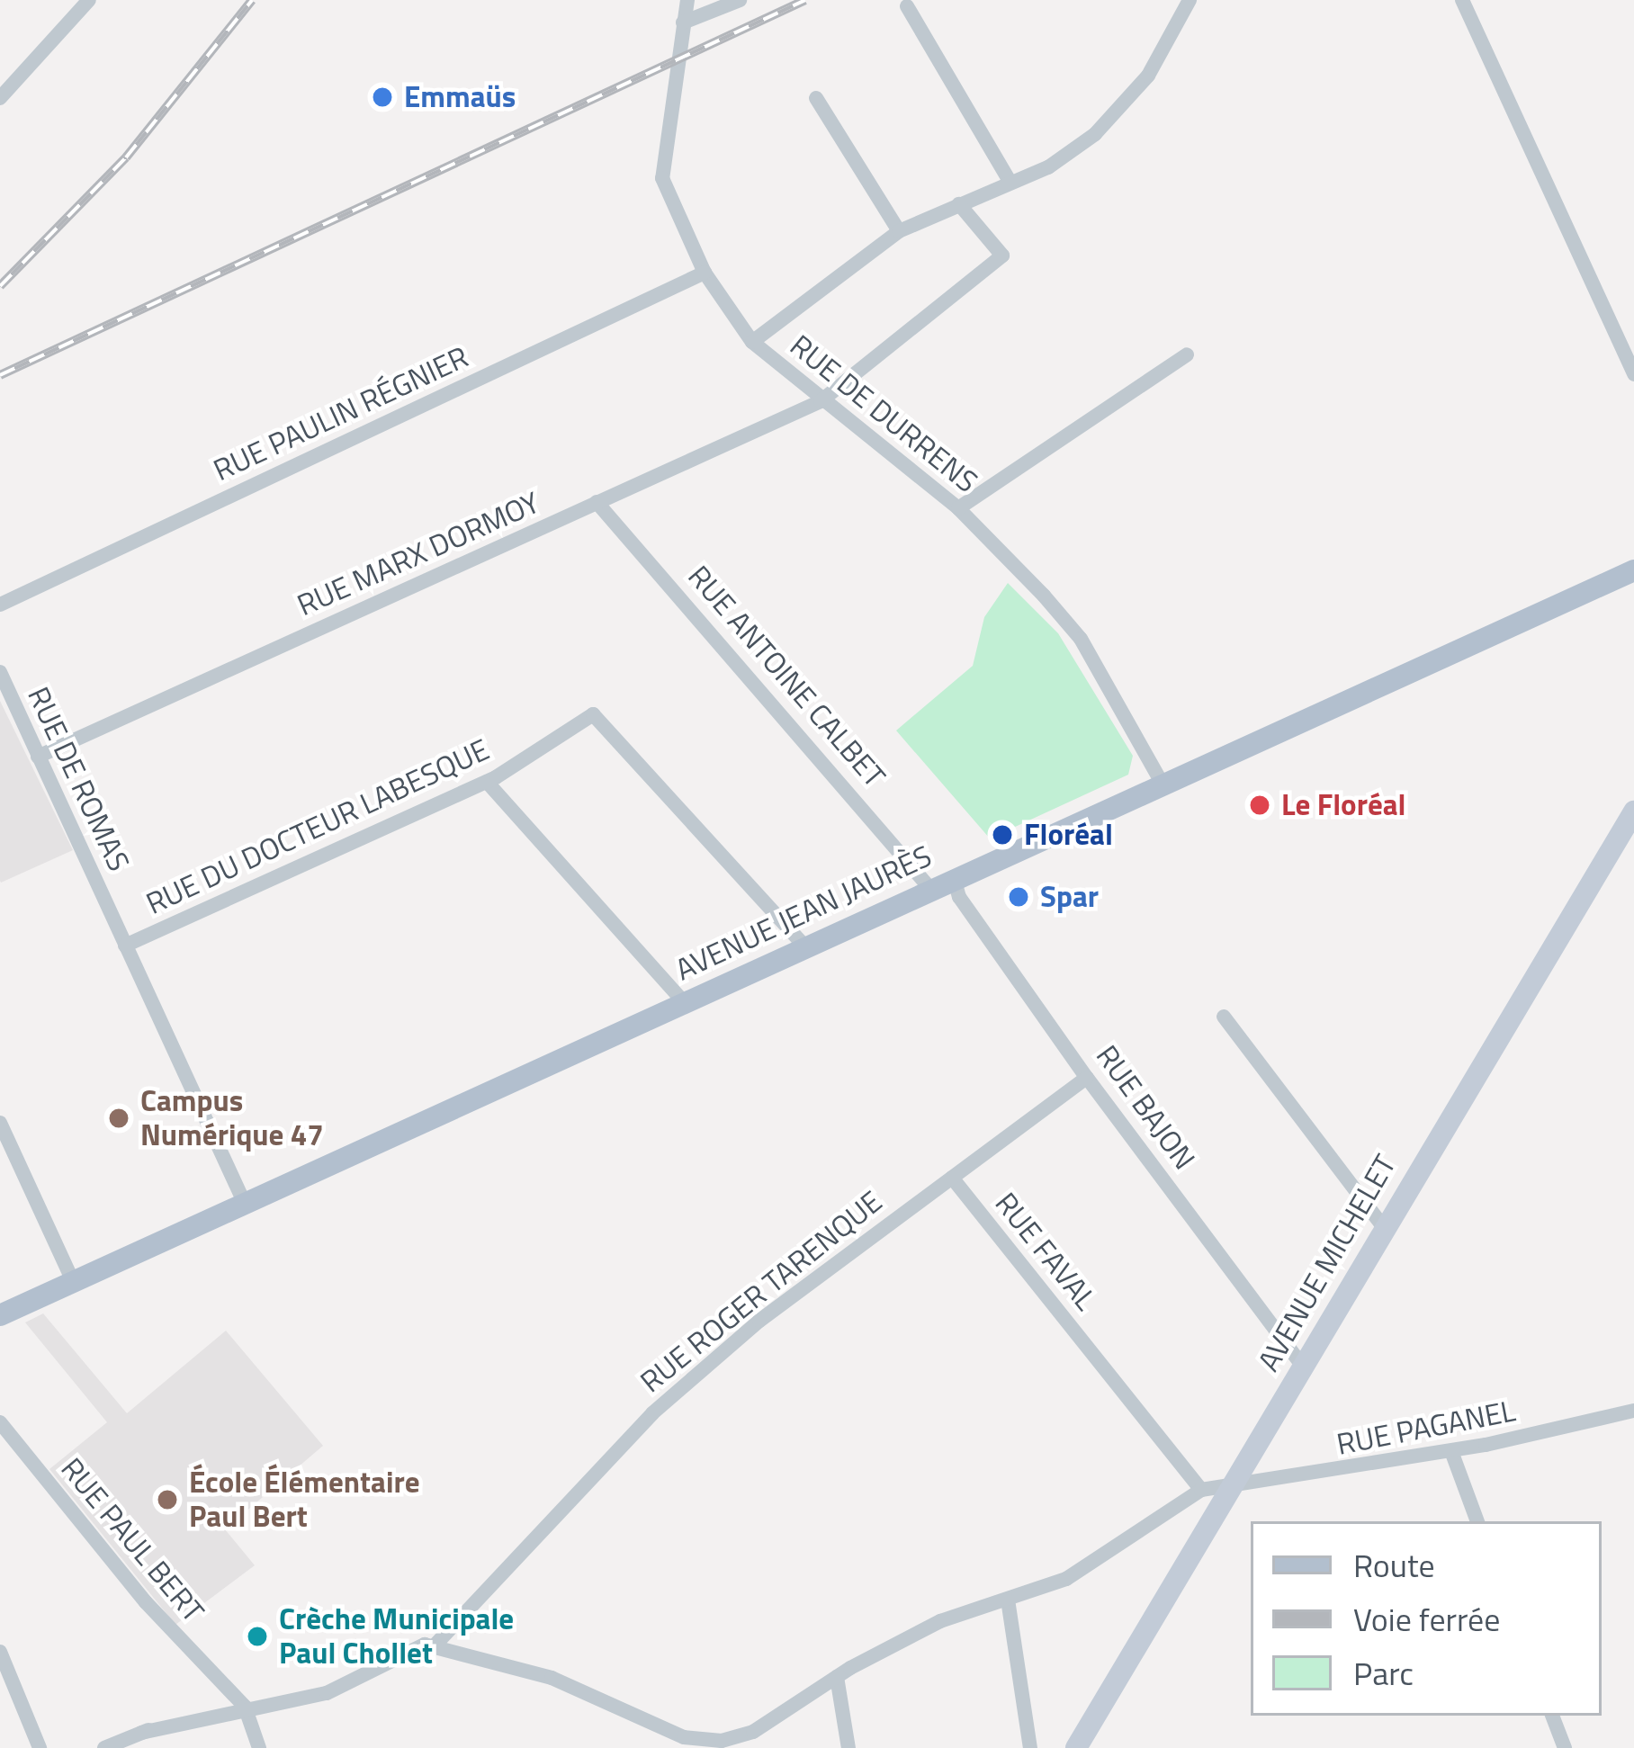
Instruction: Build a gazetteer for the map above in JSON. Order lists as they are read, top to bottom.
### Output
{
  "streets": {
    "main road": ["AVENUE JEAN JAURÈS"],
    "street": [
      "RUE PAULIN RÉGNIER",
      "RUE DE DURRENS",
      "RUE MARX DORMOY",
      "RUE ANTOINE CALBET",
      "RUE DE ROMAS",
      "RUE DU DOCTEUR LABESQUE",
      "RUE BAJON",
      "RUE FAVAL",
      "AVENUE MICHELET",
      "RUE ROGER TARENQUE",
      "RUE PAGANEL",
      "RUE PAUL BERT"
    ]
  },
  "crossings": [
    ["RUE PAULIN RÉGNIER", "RUE DE DURRENS"],
    ["RUE DE DURRENS", "RUE MARX DORMOY"],
    ["RUE DE DURRENS", "AVENUE JEAN JAURÈS"],
    ["RUE MARX DORMOY", "RUE ANTOINE CALBET"],
    ["RUE MARX DORMOY", "RUE DE ROMAS"],
    ["RUE ANTOINE CALBET", "AVENUE JEAN JAURÈS"],
    ["RUE DE ROMAS", "RUE DU DOCTEUR LABESQUE"],
    ["RUE DE ROMAS", "AVENUE JEAN JAURÈS"],
    ["RUE DU DOCTEUR LABESQUE", "AVENUE JEAN JAURÈS"],
    ["AVENUE JEAN JAURÈS", "RUE BAJON"],
    ["RUE BAJON", "AVENUE MICHELET"],
    ["RUE FAVAL", "RUE ROGER TARENQUE"],
    ["RUE FAVAL", "RUE PAGANEL"],
    ["AVENUE MICHELET", "RUE PAGANEL"]
  ],
  "places": [
    "Emmaüs",
    "Le Floréal",
    "Floréal",
    "Spar",
    "Campus Numérique 47",
    "École Élémentaire Paul Bert",
    "Crèche Municipale Paul Chollet"
  ],
  "legend": ["Route", "Voie ferrée", "Parc"]
}
